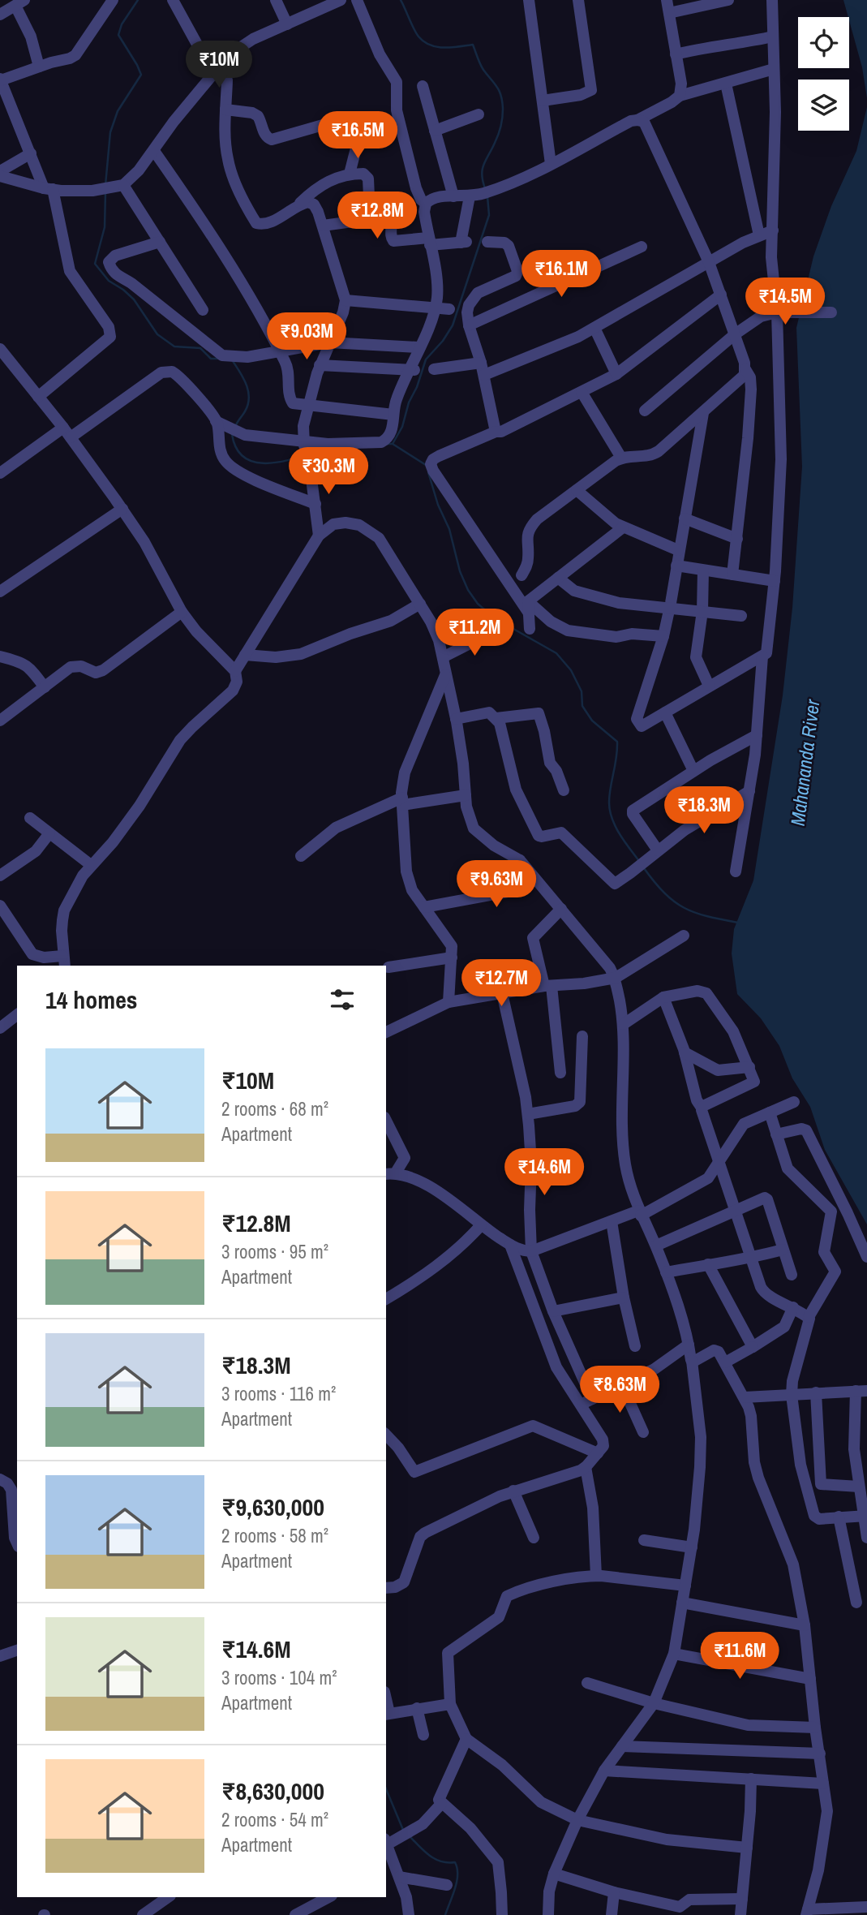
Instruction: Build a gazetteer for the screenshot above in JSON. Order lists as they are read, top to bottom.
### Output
{
  "water": ["Mahananda River"],
  "page": {
    "price": [
      "₹10M",
      "₹16.5M",
      "₹12.8M",
      "₹16.1M",
      "₹14.5M",
      "₹9.03M",
      "₹30.3M",
      "₹11.2M",
      "₹18.3M",
      "₹9.63M",
      "₹12.7M",
      "₹14.6M",
      "₹8.63M",
      "₹11.6M"
    ],
    "heading": "14 homes",
    "list": [
      {
        "name": "₹10M",
        "note": "2 rooms · 68 m² · Apartment"
      },
      {
        "name": "₹12.8M",
        "note": "3 rooms · 95 m² · Apartment"
      },
      {
        "name": "₹18.3M",
        "note": "3 rooms · 116 m² · Apartment"
      },
      {
        "name": "₹9,630,000",
        "note": "2 rooms · 58 m² · Apartment"
      },
      {
        "name": "₹14.6M",
        "note": "3 rooms · 104 m² · Apartment"
      },
      {
        "name": "₹8,630,000",
        "note": "2 rooms · 54 m² · Apartment"
      }
    ]
  }
}
